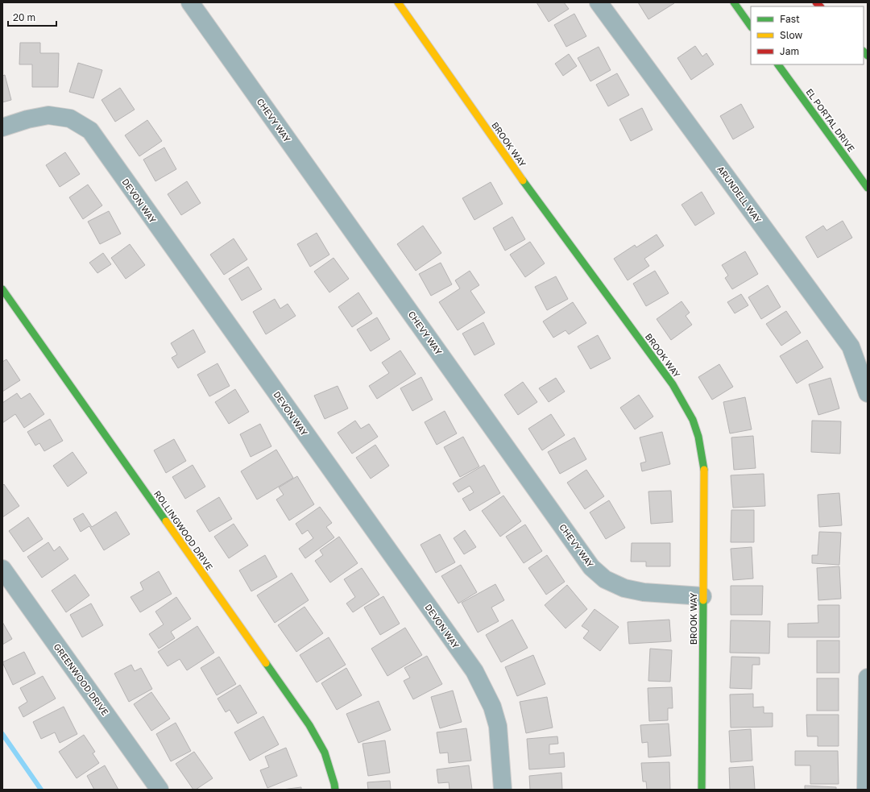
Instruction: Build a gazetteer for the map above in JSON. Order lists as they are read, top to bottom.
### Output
{
  "streets": {
    "main road": ["EL PORTAL DRIVE", "BROOK WAY", "ROLLINGWOOD DRIVE"],
    "street": [
      "CHEVY WAY",
      "ARUNDELL WAY",
      "DEVON WAY",
      "GREENWOOD DRIVE"
    ]
  },
  "crossings": [
    ["CHEVY WAY", "BROOK WAY"]
  ],
  "legend": ["Fast", "Slow", "Jam"],
  "scale_bar": "20 m"
}
